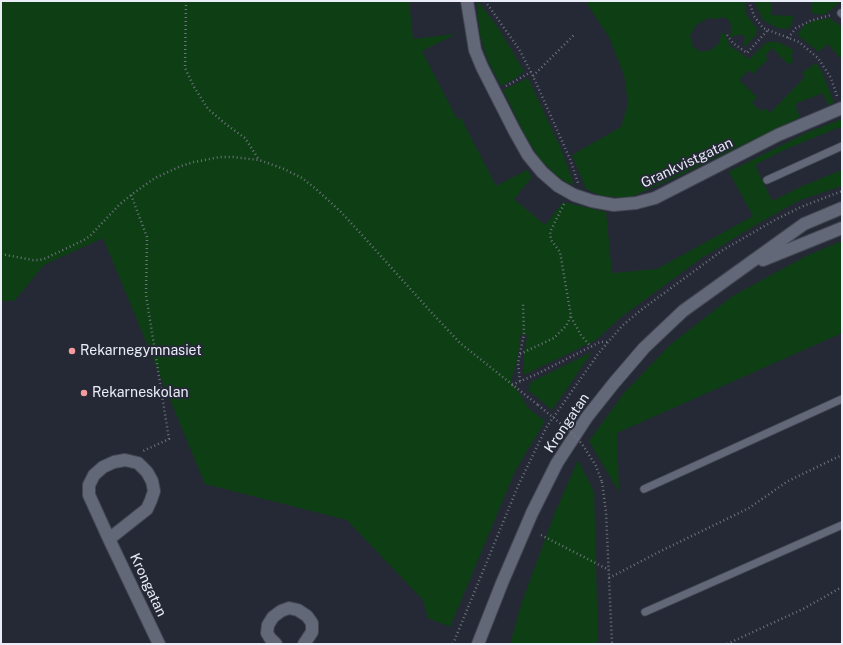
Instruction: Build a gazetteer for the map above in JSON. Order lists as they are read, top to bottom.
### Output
{
  "streets": {
    "street": ["Grankvistgatan", "Krongatan"]
  },
  "places": ["Rekarnegymnasiet", "Rekarneskolan"]
}
